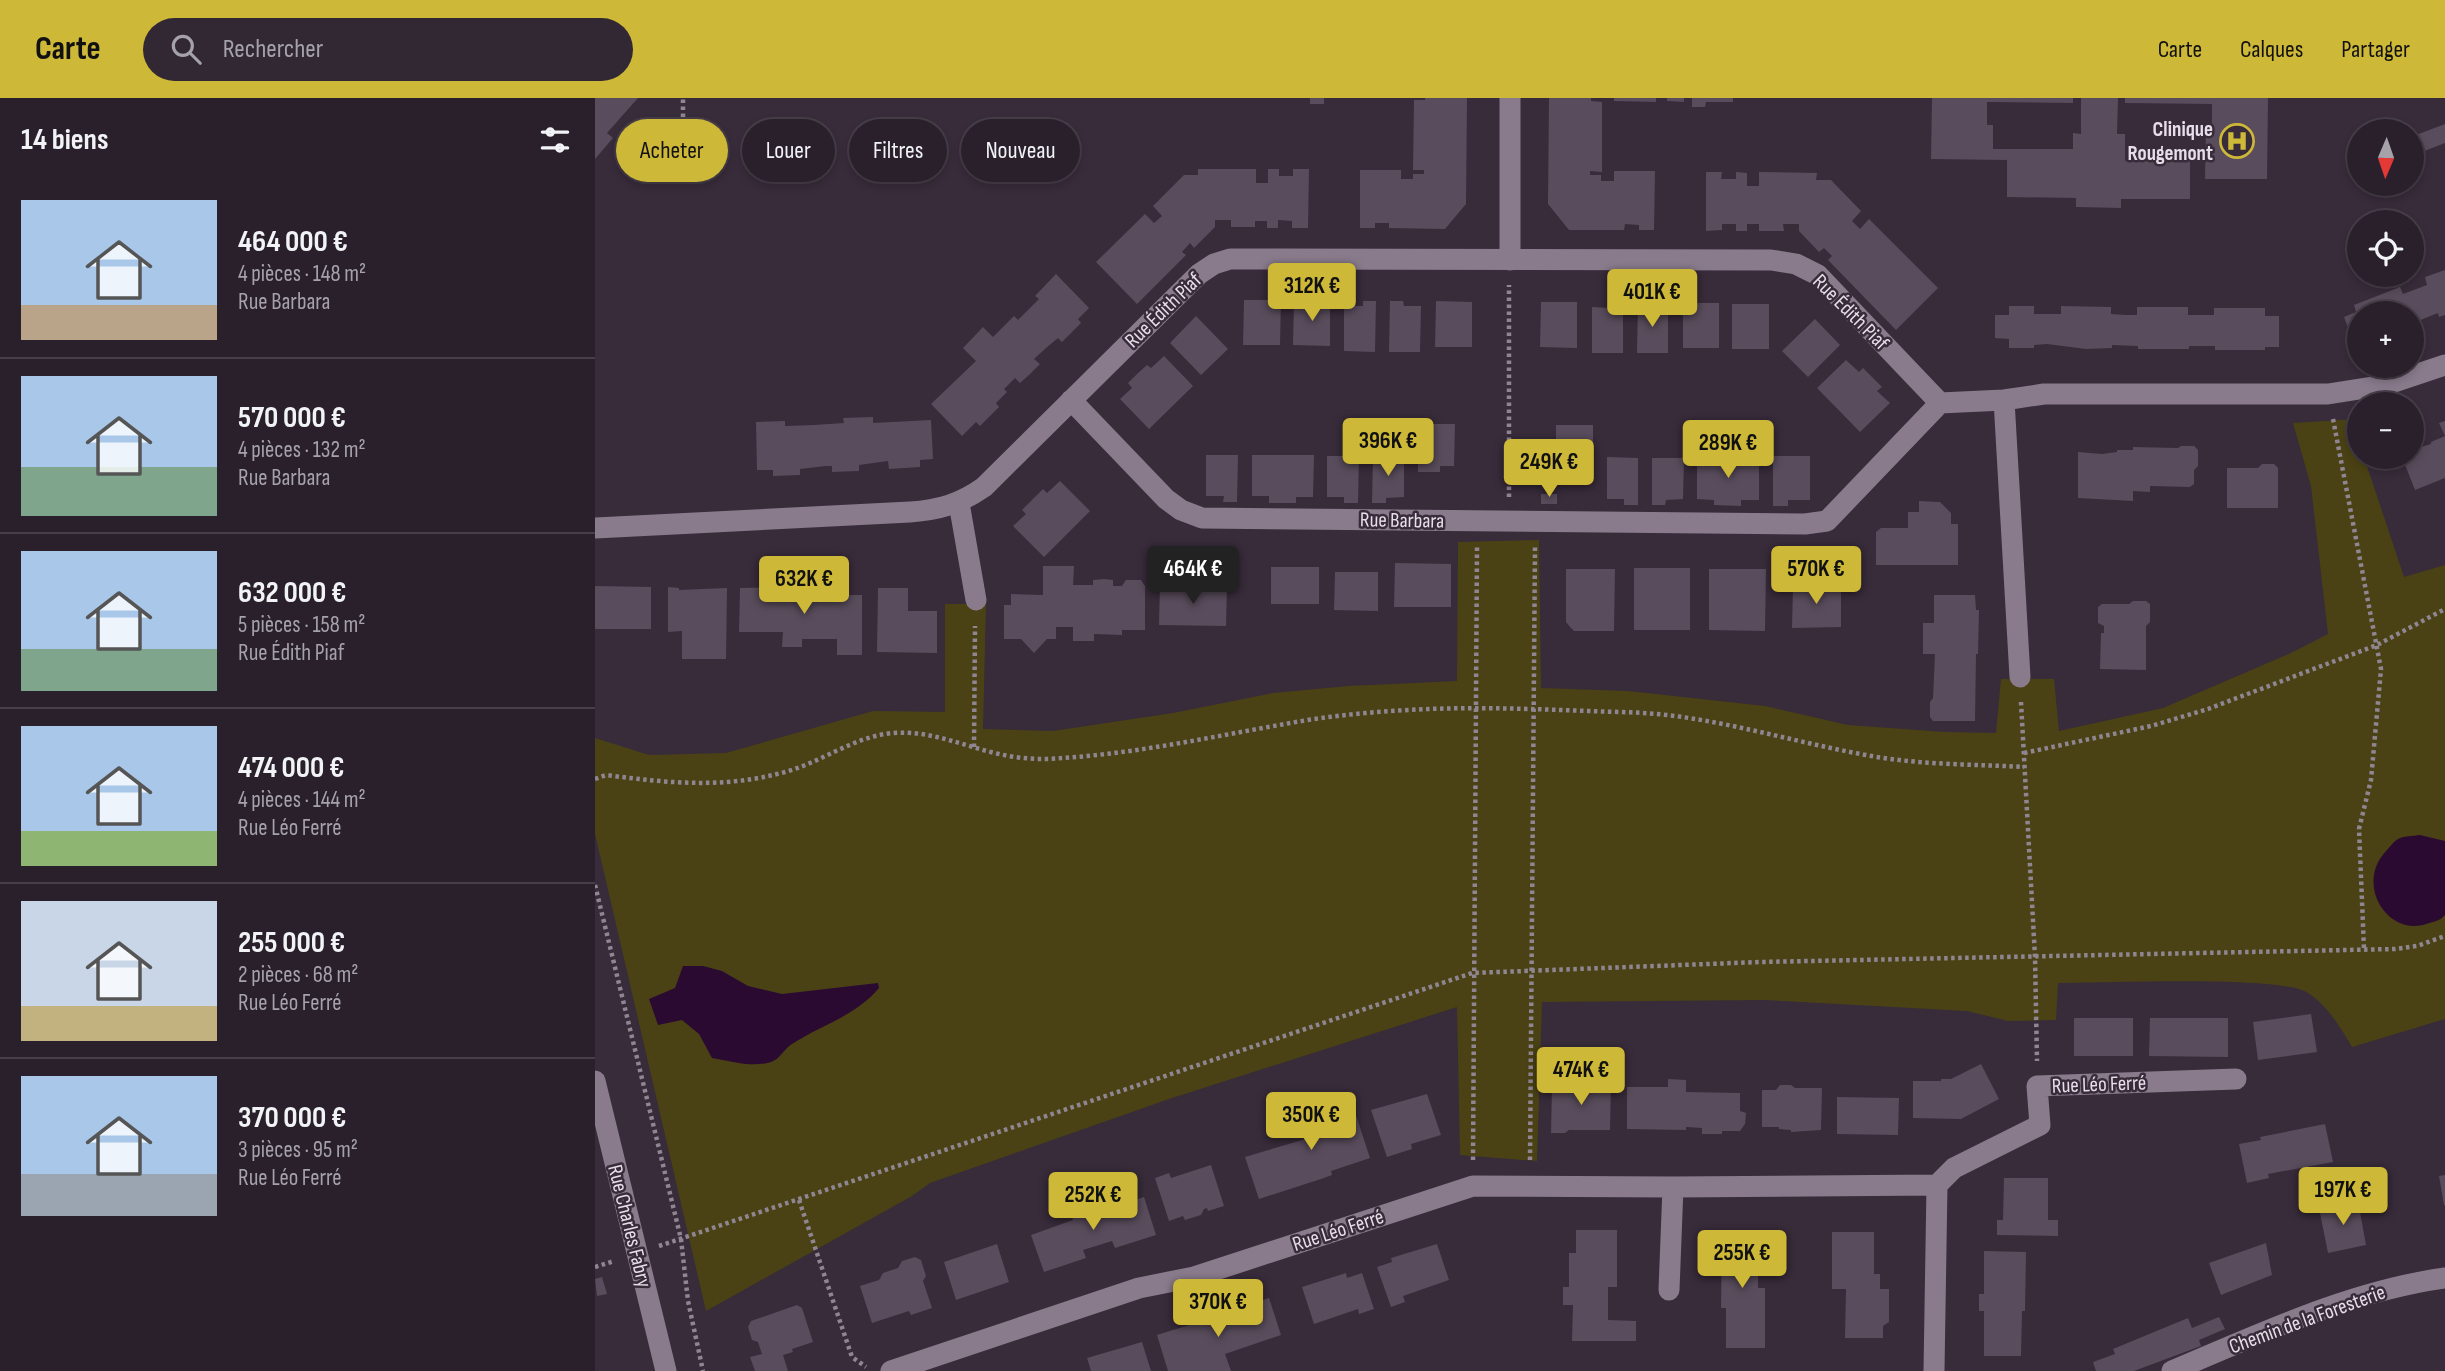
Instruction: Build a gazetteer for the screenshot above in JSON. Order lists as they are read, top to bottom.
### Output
{
  "streets": {
    "street": [
      "Rue Édith Piaf",
      "Rue Barbara",
      "Rue Léo Ferré",
      "Rue Charles Fabry",
      "Chemin de la Foresterie"
    ]
  },
  "crossings": [
    ["Rue Édith Piaf", "Rue Barbara"]
  ],
  "places": {
    "hospital": ["Clinique Rougemont"]
  },
  "north": "bottom",
  "page": {
    "header": "Carte",
    "search": "Rechercher",
    "nav": ["Carte", "Calques", "Partager"],
    "heading": "14 biens",
    "map_buttons": ["+", "−"],
    "chip": [
      "Acheter",
      "Louer",
      "Filtres",
      "Nouveau"
    ],
    "list": [
      {
        "name": "464 000 €",
        "note": "4 pièces · 148 m² · Rue Barbara"
      },
      {
        "name": "570 000 €",
        "note": "4 pièces · 132 m² · Rue Barbara"
      },
      {
        "name": "632 000 €",
        "note": "5 pièces · 158 m² · Rue Édith Piaf"
      },
      {
        "name": "474 000 €",
        "note": "4 pièces · 144 m² · Rue Léo Ferré"
      },
      {
        "name": "255 000 €",
        "note": "2 pièces · 68 m² · Rue Léo Ferré"
      },
      {
        "name": "370 000 €",
        "note": "3 pièces · 95 m² · Rue Léo Ferré"
      }
    ],
    "price": [
      "312K €",
      "401K €",
      "396K €",
      "289K €",
      "249K €",
      "464K €",
      "570K €",
      "632K €",
      "474K €",
      "350K €",
      "197K €",
      "252K €",
      "255K €",
      "370K €"
    ]
  }
}
